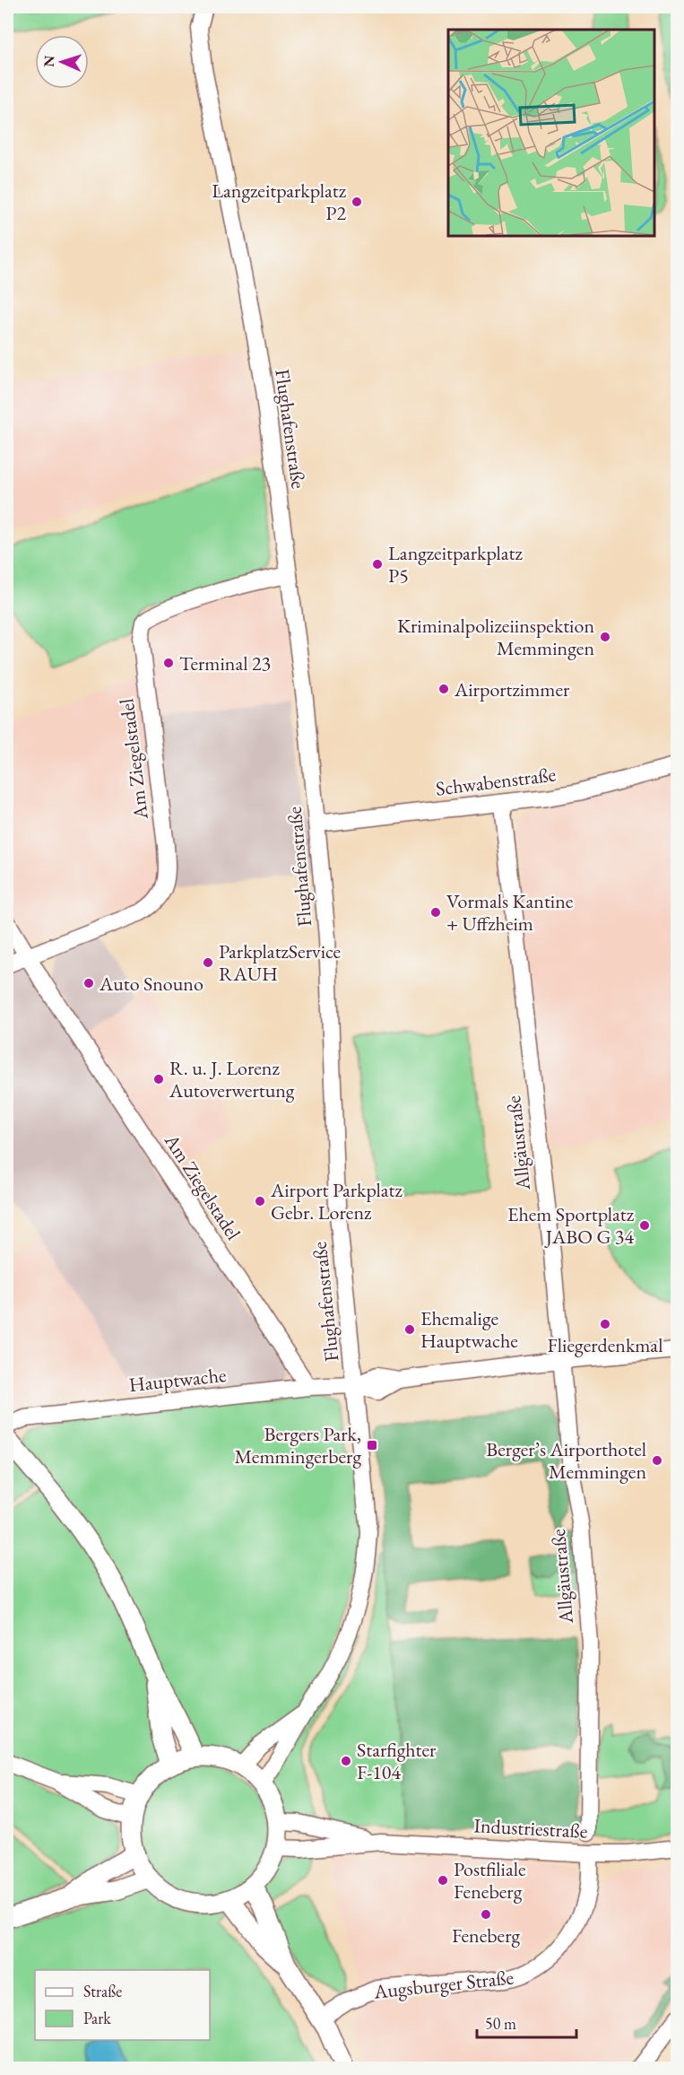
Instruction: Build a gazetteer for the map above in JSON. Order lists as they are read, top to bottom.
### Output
{
  "streets": {
    "street": [
      "Flughafenstraße",
      "Am Ziegelstadel",
      "Schwabenstraße",
      "Allgäustraße",
      "Hauptwache",
      "Industriestraße",
      "Augsburger Straße"
    ]
  },
  "crossings": [
    ["Flughafenstraße", "Am Ziegelstadel"],
    ["Flughafenstraße", "Schwabenstraße"],
    ["Flughafenstraße", "Hauptwache"],
    ["Flughafenstraße", "Industriestraße"],
    ["Am Ziegelstadel", "Hauptwache"],
    ["Schwabenstraße", "Allgäustraße"],
    ["Allgäustraße", "Hauptwache"],
    ["Industriestraße", "Augsburger Straße"]
  ],
  "places": {
    "other": [
      "Langzeitparkplatz P2",
      "Langzeitparkplatz P5",
      "Kriminalpolizeiinspektion Memmingen",
      "Terminal 23",
      "Airportzimmer",
      "Vormals Kantine + Uffzheim",
      "ParkplatzService RAUH",
      "Auto Snouno",
      "R. u. J. Lorenz Autoverwertung",
      "Airport Parkplatz Gebr. Lorenz",
      "Ehem Sportplatz JABO G 34",
      "Fliegerdenkmal",
      "Ehemalige Hauptwache",
      "Berger’s Airporthotel Memmingen",
      "Starfighter F-104",
      "Postfiliale Feneberg",
      "Feneberg"
    ],
    "transit": ["Bergers Park, Memmingerberg"]
  },
  "legend": ["Straße", "Park"],
  "scale_bar": "50 m",
  "north": "left"
}
